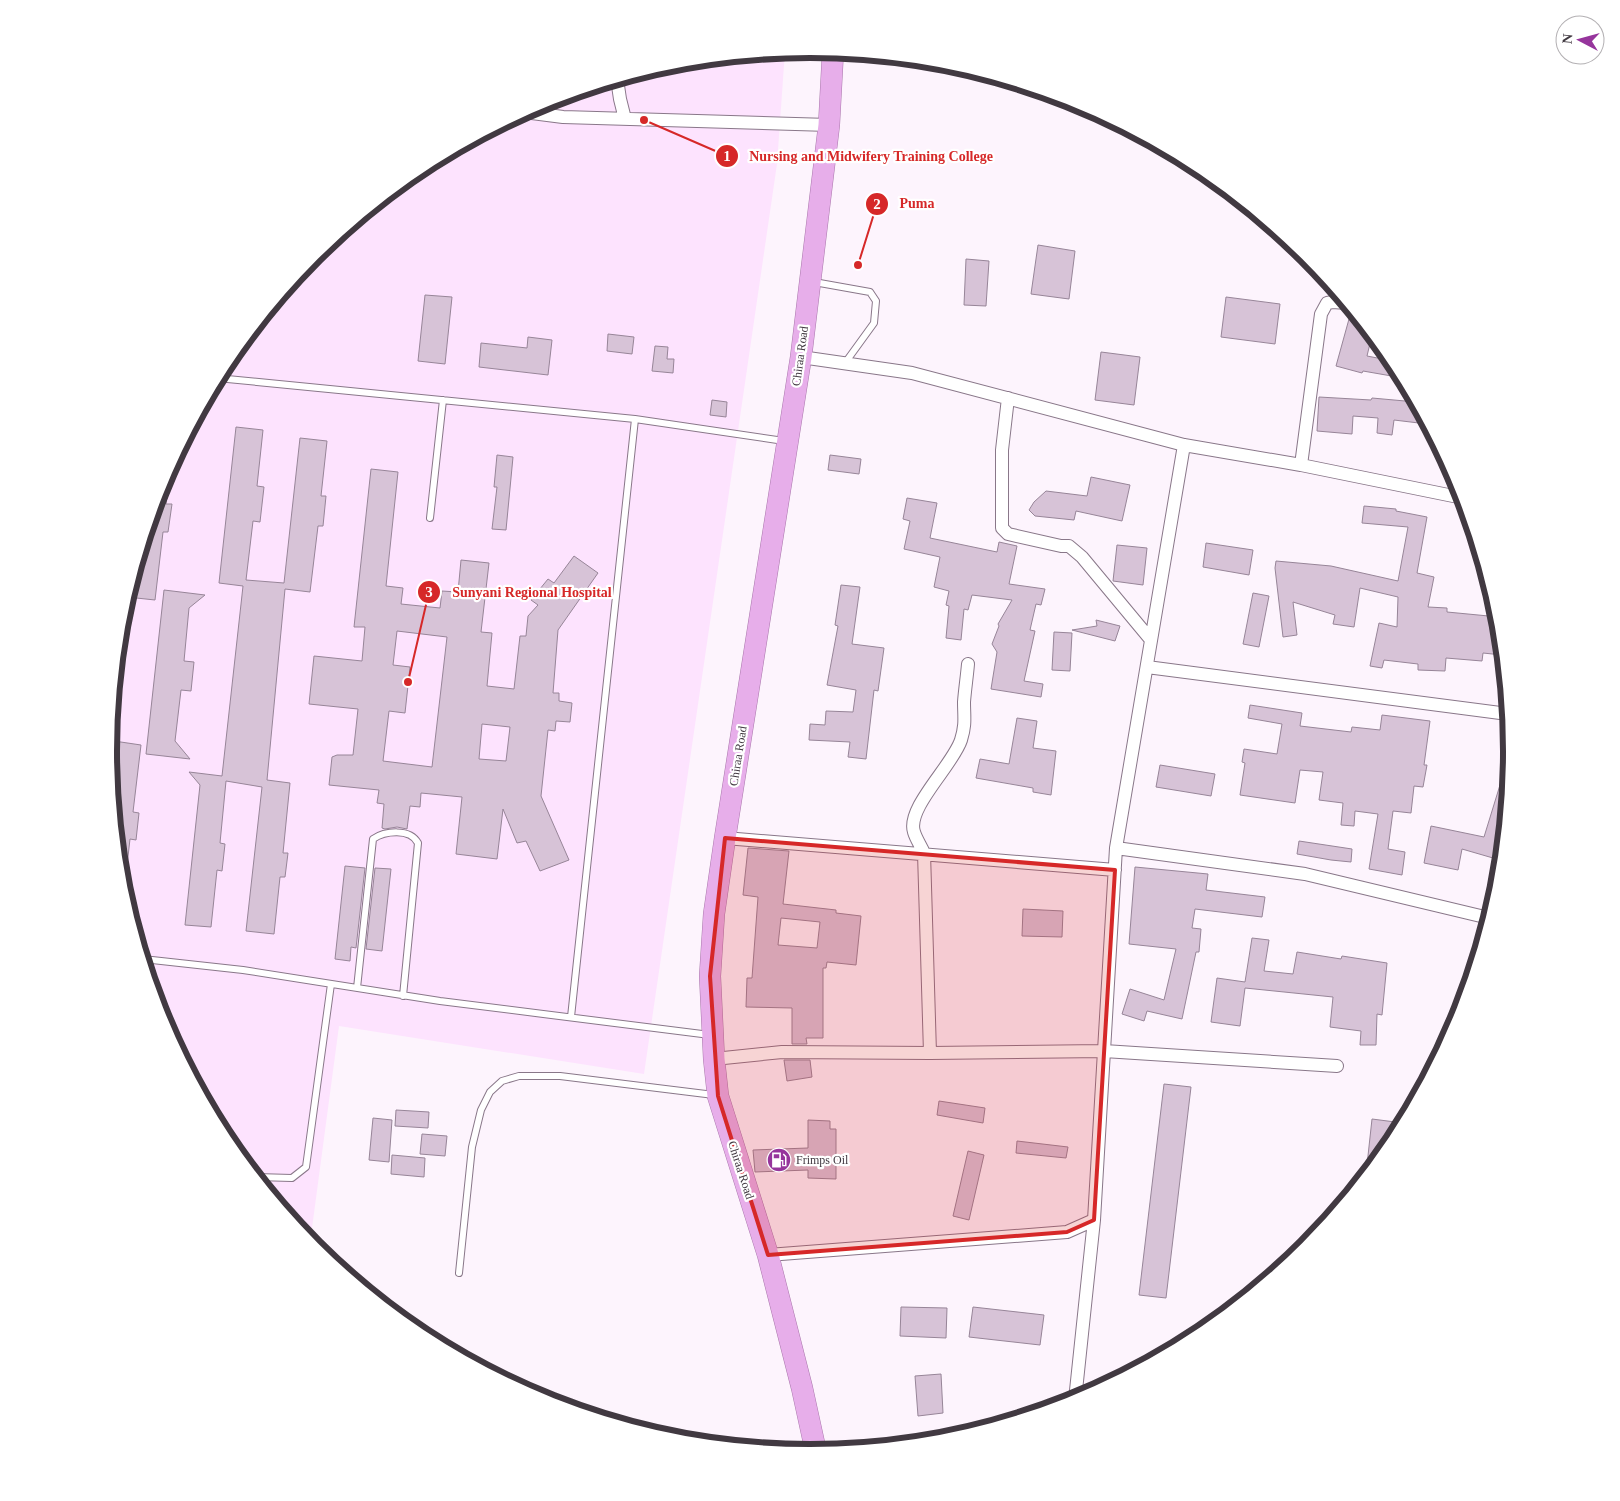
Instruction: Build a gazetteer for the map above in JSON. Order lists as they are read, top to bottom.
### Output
{
  "streets": {
    "highway": ["Chiraa Road"]
  },
  "places": {
    "other": ["Nursing and Midwifery Training College", "Puma", "Sunyani Regional Hospital"],
    "fuel station": ["Frimps Oil"]
  },
  "north": "left"
}
